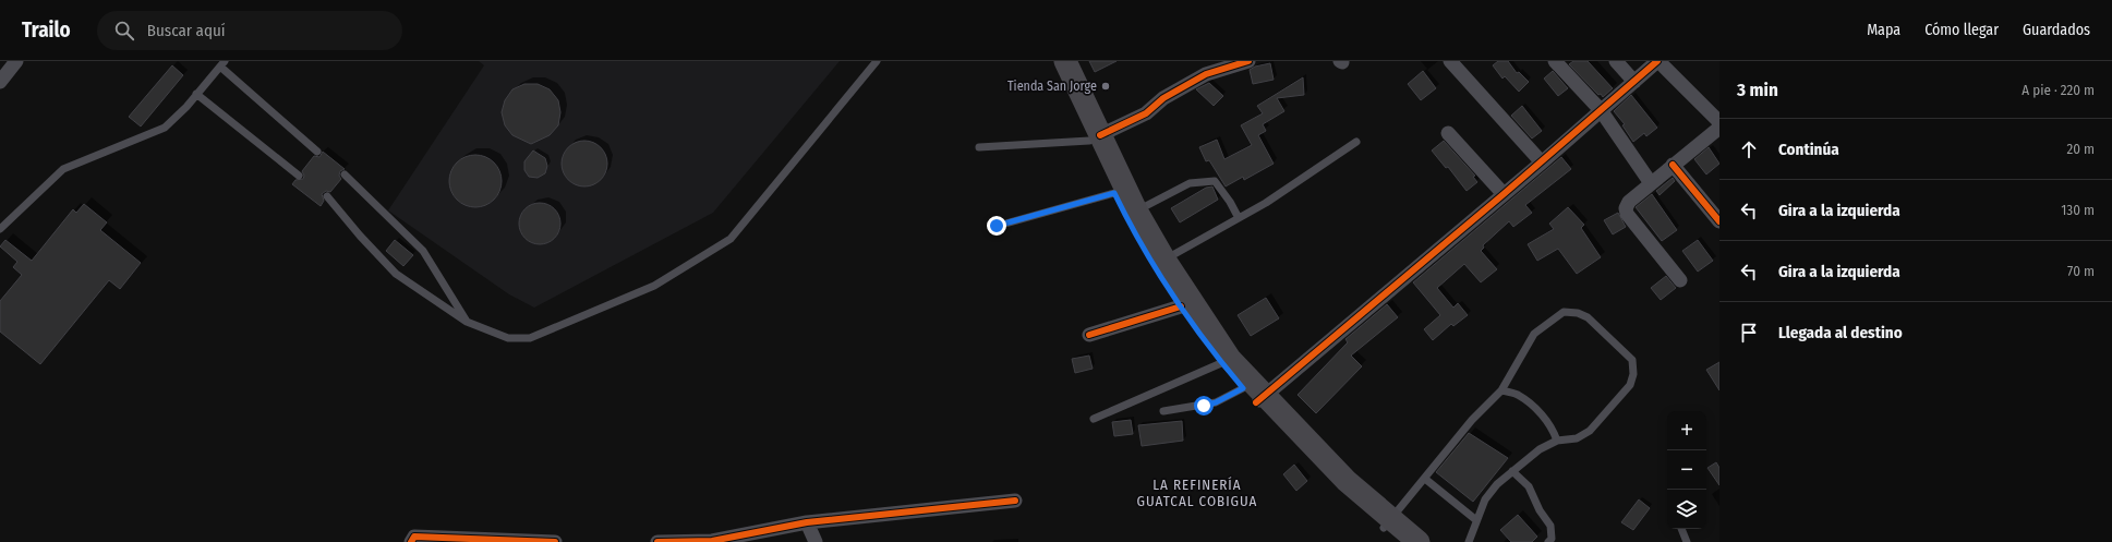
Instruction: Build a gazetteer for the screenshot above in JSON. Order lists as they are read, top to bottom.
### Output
{
  "districts": ["LA REFINERÍA GUATCAL COBIGUA"],
  "places": ["Tienda San Jorge"],
  "page": {
    "header": "Trailo",
    "search": "Buscar aquí",
    "nav": ["Mapa", "Cómo llegar", "Guardados"],
    "heading": ["3 min", "A pie · 220 m"],
    "list": [
      ["Continúa", "20 m"],
      ["Gira a la izquierda", "130 m"],
      ["Gira a la izquierda", "70 m"],
      "Llegada al destino"
    ],
    "map_buttons": ["+", "−"]
  }
}
